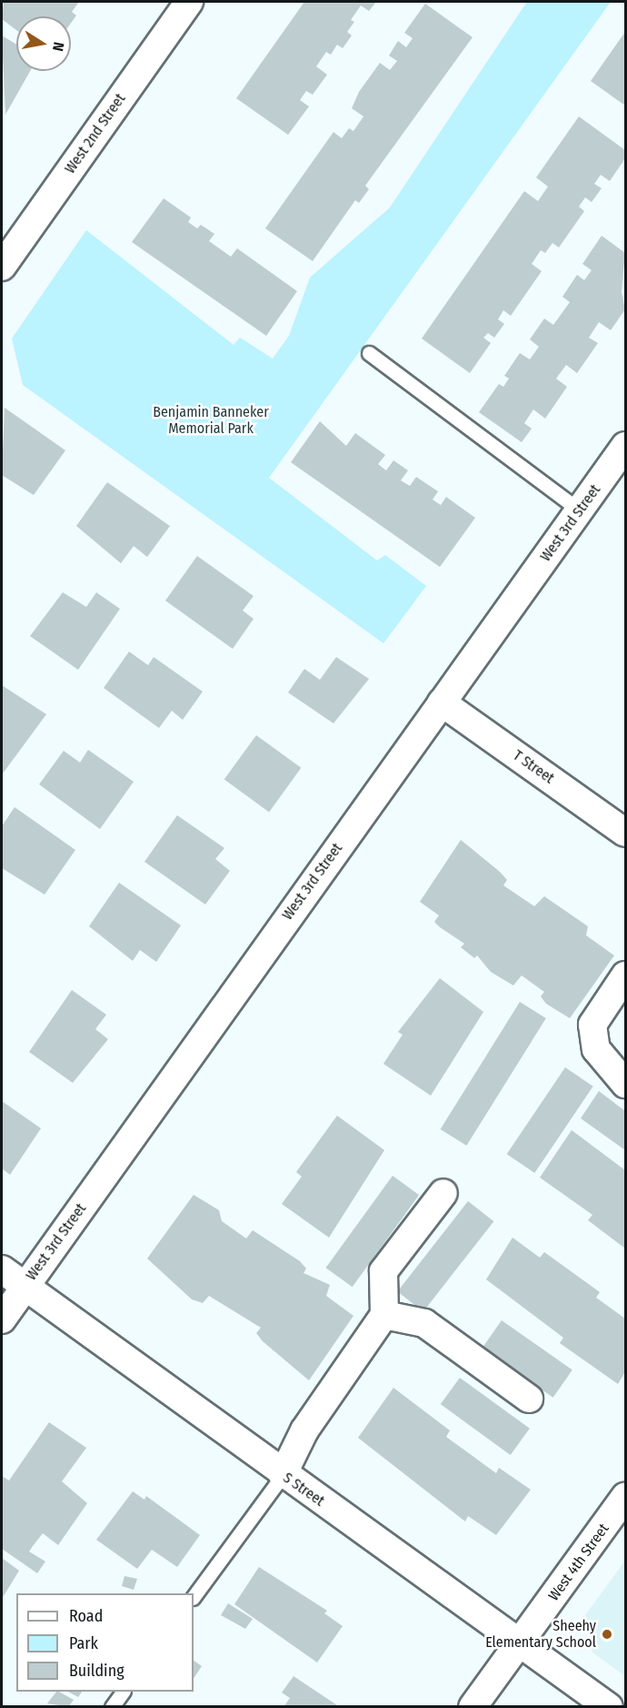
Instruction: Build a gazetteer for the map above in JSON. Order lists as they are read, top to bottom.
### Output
{
  "streets": {
    "street": [
      "West 2nd Street",
      "West 3rd Street",
      "T Street",
      "S Street",
      "West 4th Street"
    ]
  },
  "crossings": [
    ["West 3rd Street", "T Street"],
    ["West 3rd Street", "S Street"],
    ["S Street", "West 4th Street"]
  ],
  "parks": ["Benjamin Banneker Memorial Park"],
  "places": ["Sheehy Elementary School"],
  "legend": ["Road", "Park", "Building"],
  "north": "right"
}
